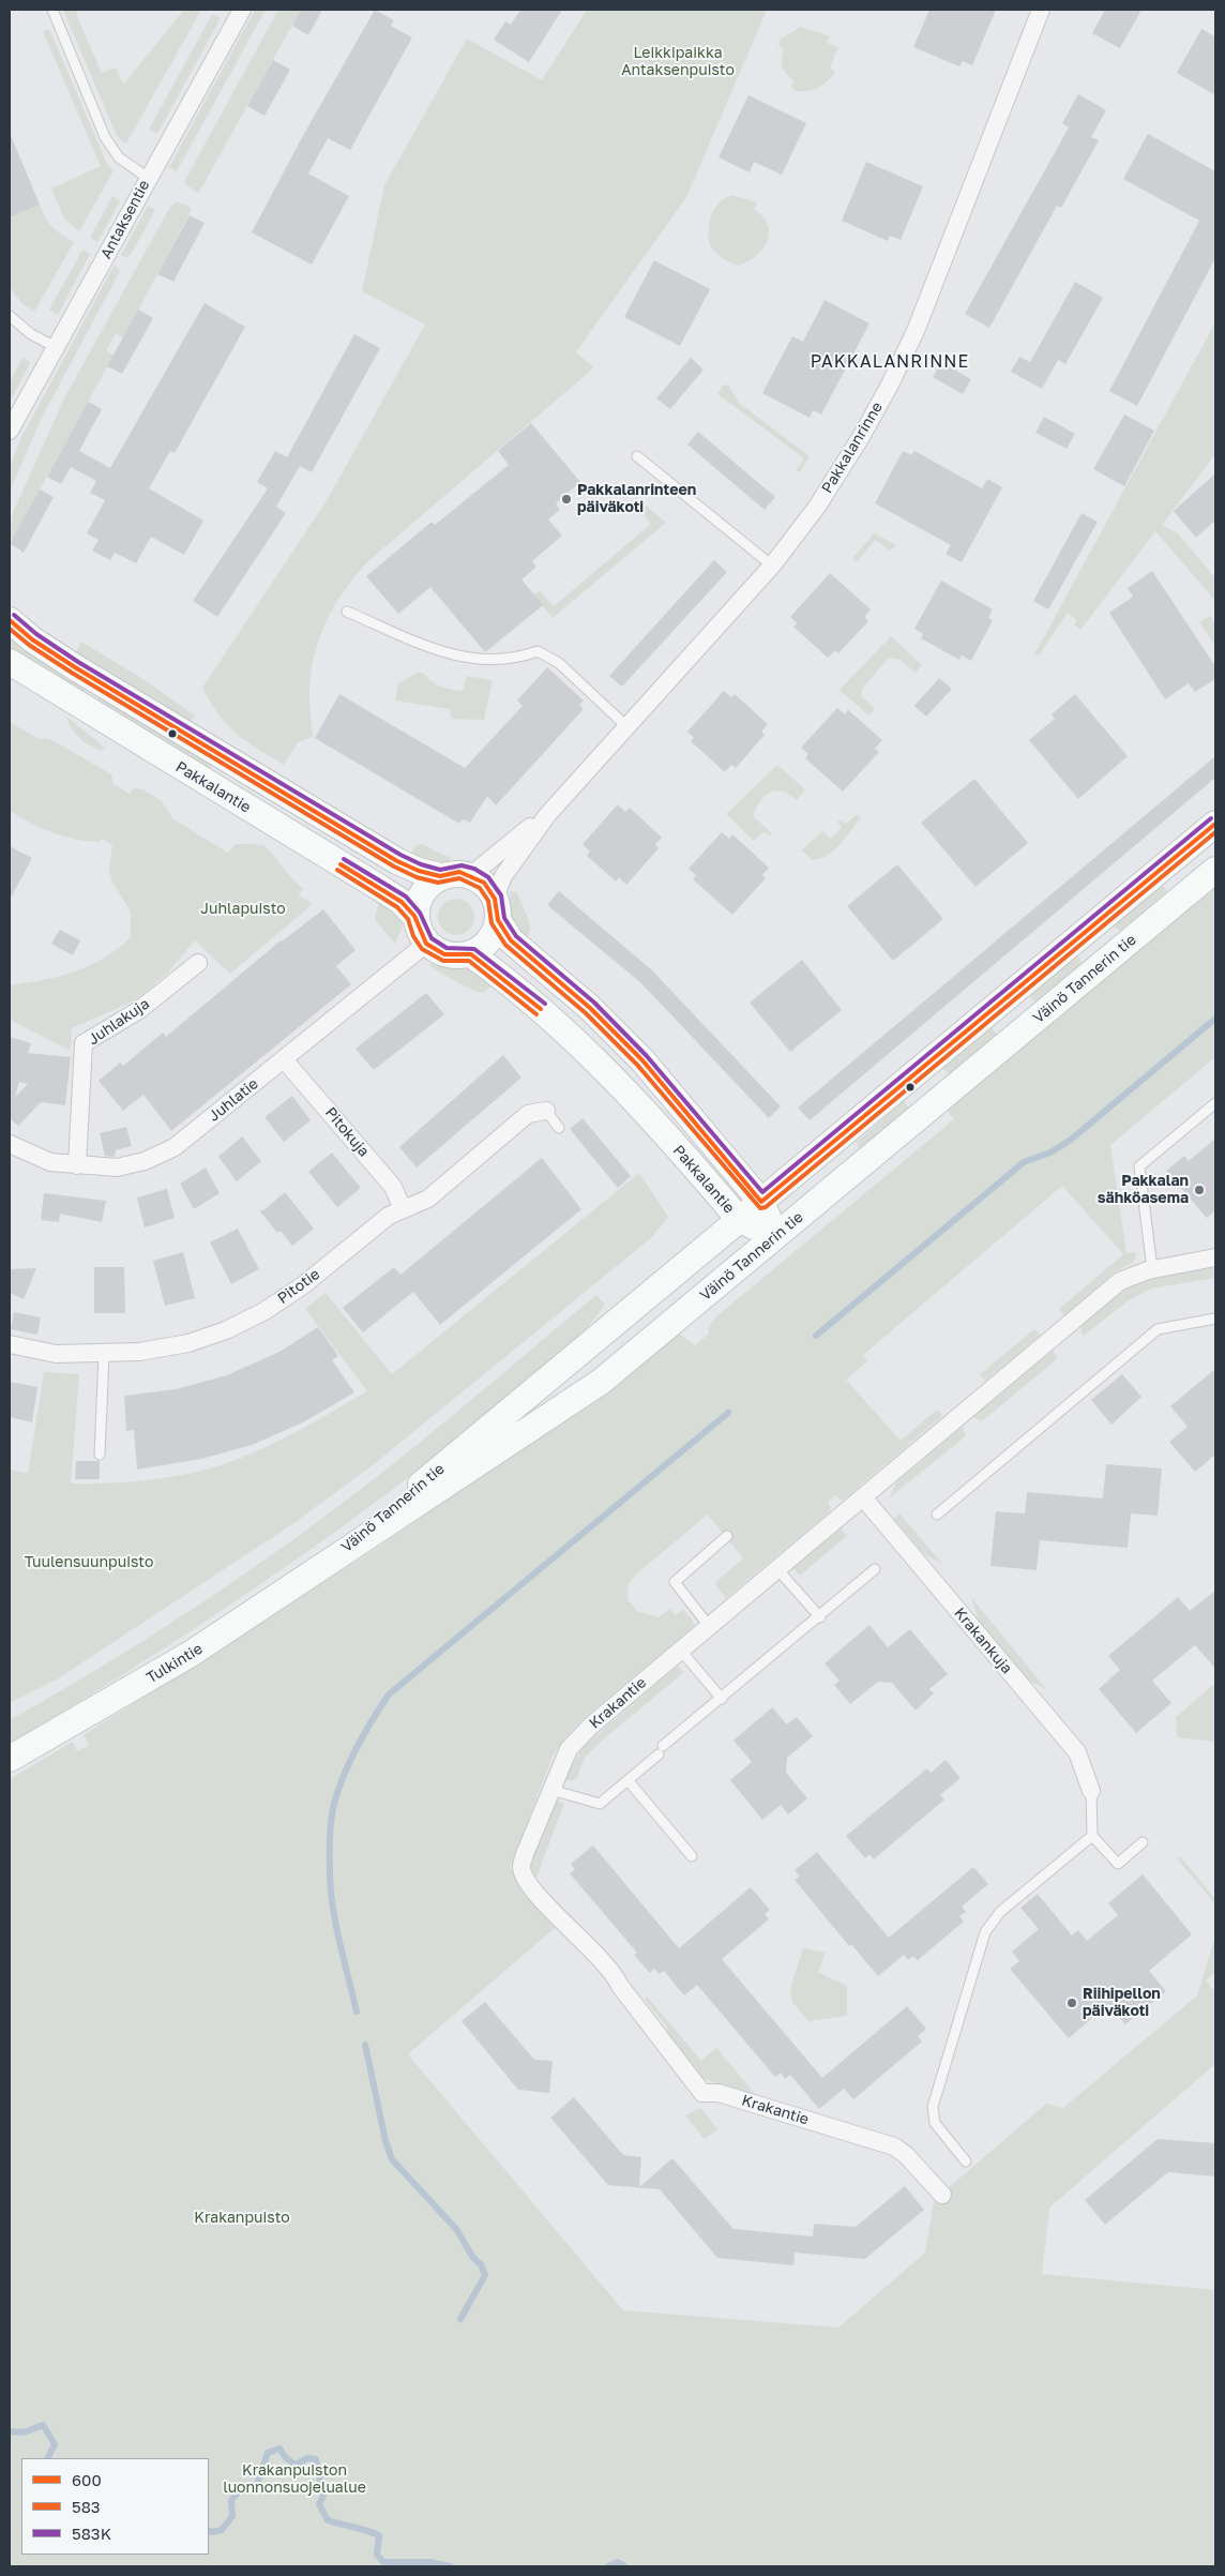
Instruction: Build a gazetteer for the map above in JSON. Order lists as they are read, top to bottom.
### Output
{
  "streets": {
    "main road": ["Pakkalantie", "Väinö Tannerin tie", "Tulkintie"],
    "street": [
      "Antaksentie",
      "Pakkalanrinne",
      "Juhlakuja",
      "Juhlatie",
      "Pitokuja",
      "Pitotie",
      "Krakankuja",
      "Krakantie"
    ]
  },
  "crossings": [
    ["Pakkalanrinne", "Pakkalantie"],
    ["Pakkalanrinne", "Juhlatie"],
    ["Pakkalantie", "Väinö Tannerin tie"],
    ["Pakkalantie", "Juhlatie"],
    ["Väinö Tannerin tie", "Tulkintie"],
    ["Juhlakuja", "Juhlatie"],
    ["Juhlatie", "Pitokuja"],
    ["Pitokuja", "Pitotie"],
    ["Krakankuja", "Krakantie"]
  ],
  "districts": ["PAKKALANRINNE"],
  "parks": [
    "Leikkipaikka Antaksenpuisto",
    "Juhlapuisto",
    "Tuulensuunpuisto",
    "Krakanpuisto",
    "Krakanpuiston luonnonsuojelualue"
  ],
  "places": ["Pakkalanrinteen päiväkoti", "Pakkalan sähköasema", "Riihipellon päiväkoti"],
  "lines": ["transit line 583K", "transit line 600", "transit line 583"],
  "legend": ["600", "583", "583K"]
}
